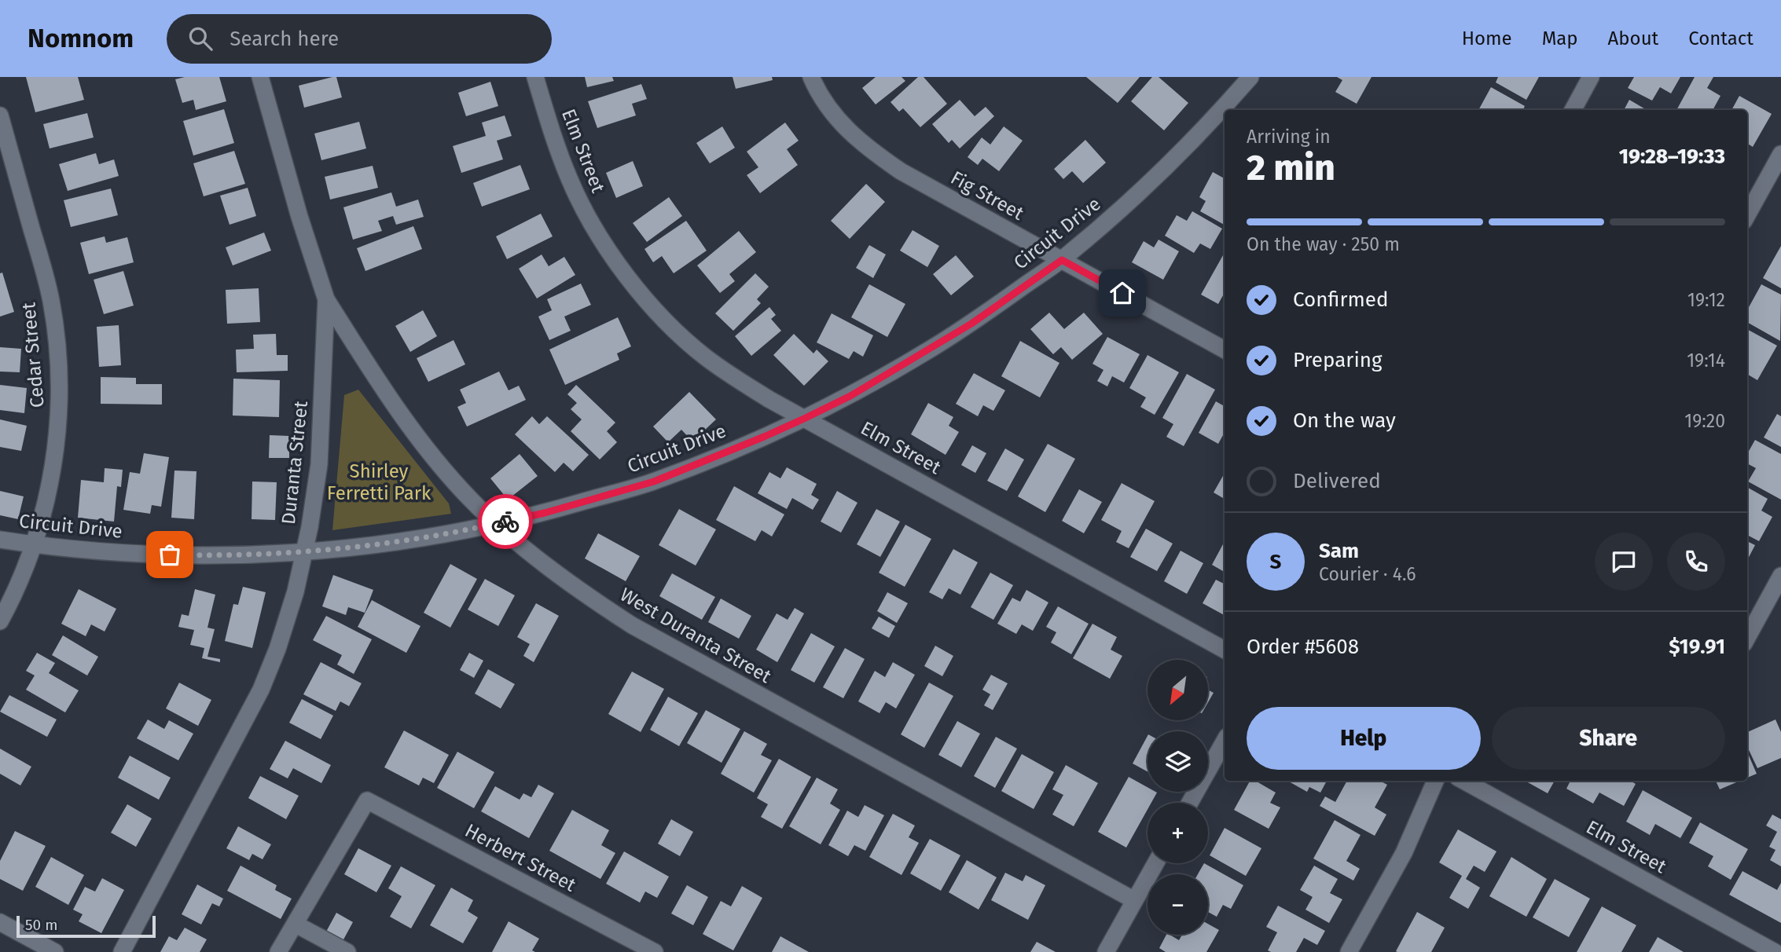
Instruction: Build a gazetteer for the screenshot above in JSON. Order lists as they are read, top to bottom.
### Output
{
  "streets": {
    "street": [
      "Elm Street",
      "Fig Street",
      "Circuit Drive",
      "Cedar Street",
      "Duranta Street",
      "West Duranta Street",
      "Herbert Street"
    ]
  },
  "crossings": [
    ["Elm Street", "Circuit Drive"],
    ["Fig Street", "Circuit Drive"],
    ["Circuit Drive", "Cedar Street"],
    ["Circuit Drive", "Duranta Street"],
    ["Circuit Drive", "West Duranta Street"],
    ["Duranta Street", "West Duranta Street"]
  ],
  "parks": ["Shirley Ferretti Park"],
  "scale_bar": "50 m",
  "north": "bottom left",
  "page": {
    "header": "Nomnom",
    "search": "Search here",
    "nav": [
      "Home",
      "Map",
      "About",
      "Contact"
    ],
    "heading": ["2 min", "Arriving in", "19:28–19:33"],
    "panel": [
      "Sam",
      "Courier · 4.6",
      "Order #5608",
      "$19.91"
    ],
    "bar": "On the way · 250 m",
    "list": [
      ["Confirmed", "19:12"],
      ["Preparing", "19:14"],
      ["On the way", "19:20"],
      "Delivered"
    ],
    "round": "S",
    "map_buttons": ["+", "−"],
    "buttons": ["Help", "Share"],
    "scale": "50 m"
  }
}
